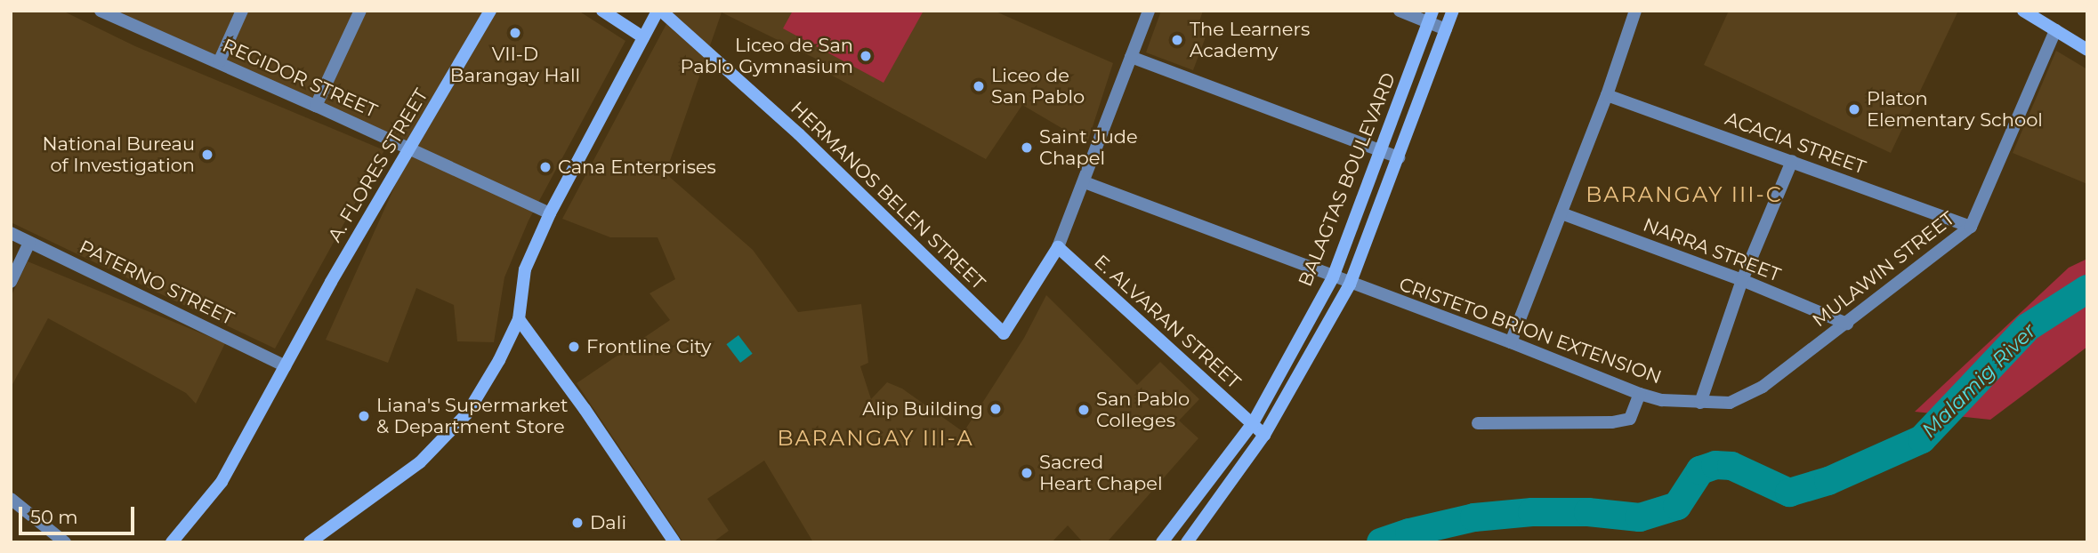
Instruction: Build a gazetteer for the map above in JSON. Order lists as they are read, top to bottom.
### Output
{
  "streets": {
    "street": [
      "REGIDOR STREET",
      "ACACIA STREET",
      "A. FLORES STREET",
      "BALAGTAS BOULEVARD",
      "HERMANOS BELEN STREET",
      "NARRA STREET",
      "MULAWIN STREET",
      "PATERNO STREET",
      "E. ALVARAN STREET",
      "CRISTETO BRION EXTENSION"
    ]
  },
  "crossings": [
    ["REGIDOR STREET", "A. FLORES STREET"],
    ["ACACIA STREET", "MULAWIN STREET"],
    ["A. FLORES STREET", "PATERNO STREET"],
    ["BALAGTAS BOULEVARD", "E. ALVARAN STREET"],
    ["BALAGTAS BOULEVARD", "CRISTETO BRION EXTENSION"],
    ["HERMANOS BELEN STREET", "E. ALVARAN STREET"],
    ["NARRA STREET", "MULAWIN STREET"],
    ["MULAWIN STREET", "CRISTETO BRION EXTENSION"]
  ],
  "districts": ["BARANGAY III-C", "BARANGAY III-A"],
  "water": ["Malamig River"],
  "places": [
    "VII-D Barangay Hall",
    "The Learners Academy",
    "Liceo de San Pablo Gymnasium",
    "Liceo de San Pablo",
    "Platon Elementary School",
    "Saint Jude Chapel",
    "National Bureau of Investigation",
    "Cana Enterprises",
    "Frontline City",
    "Alip Building",
    "San Pablo Colleges",
    "Liana's Supermarket & Department Store",
    "Sacred Heart Chapel",
    "Dali"
  ],
  "scale_bar": "50 m"
}
